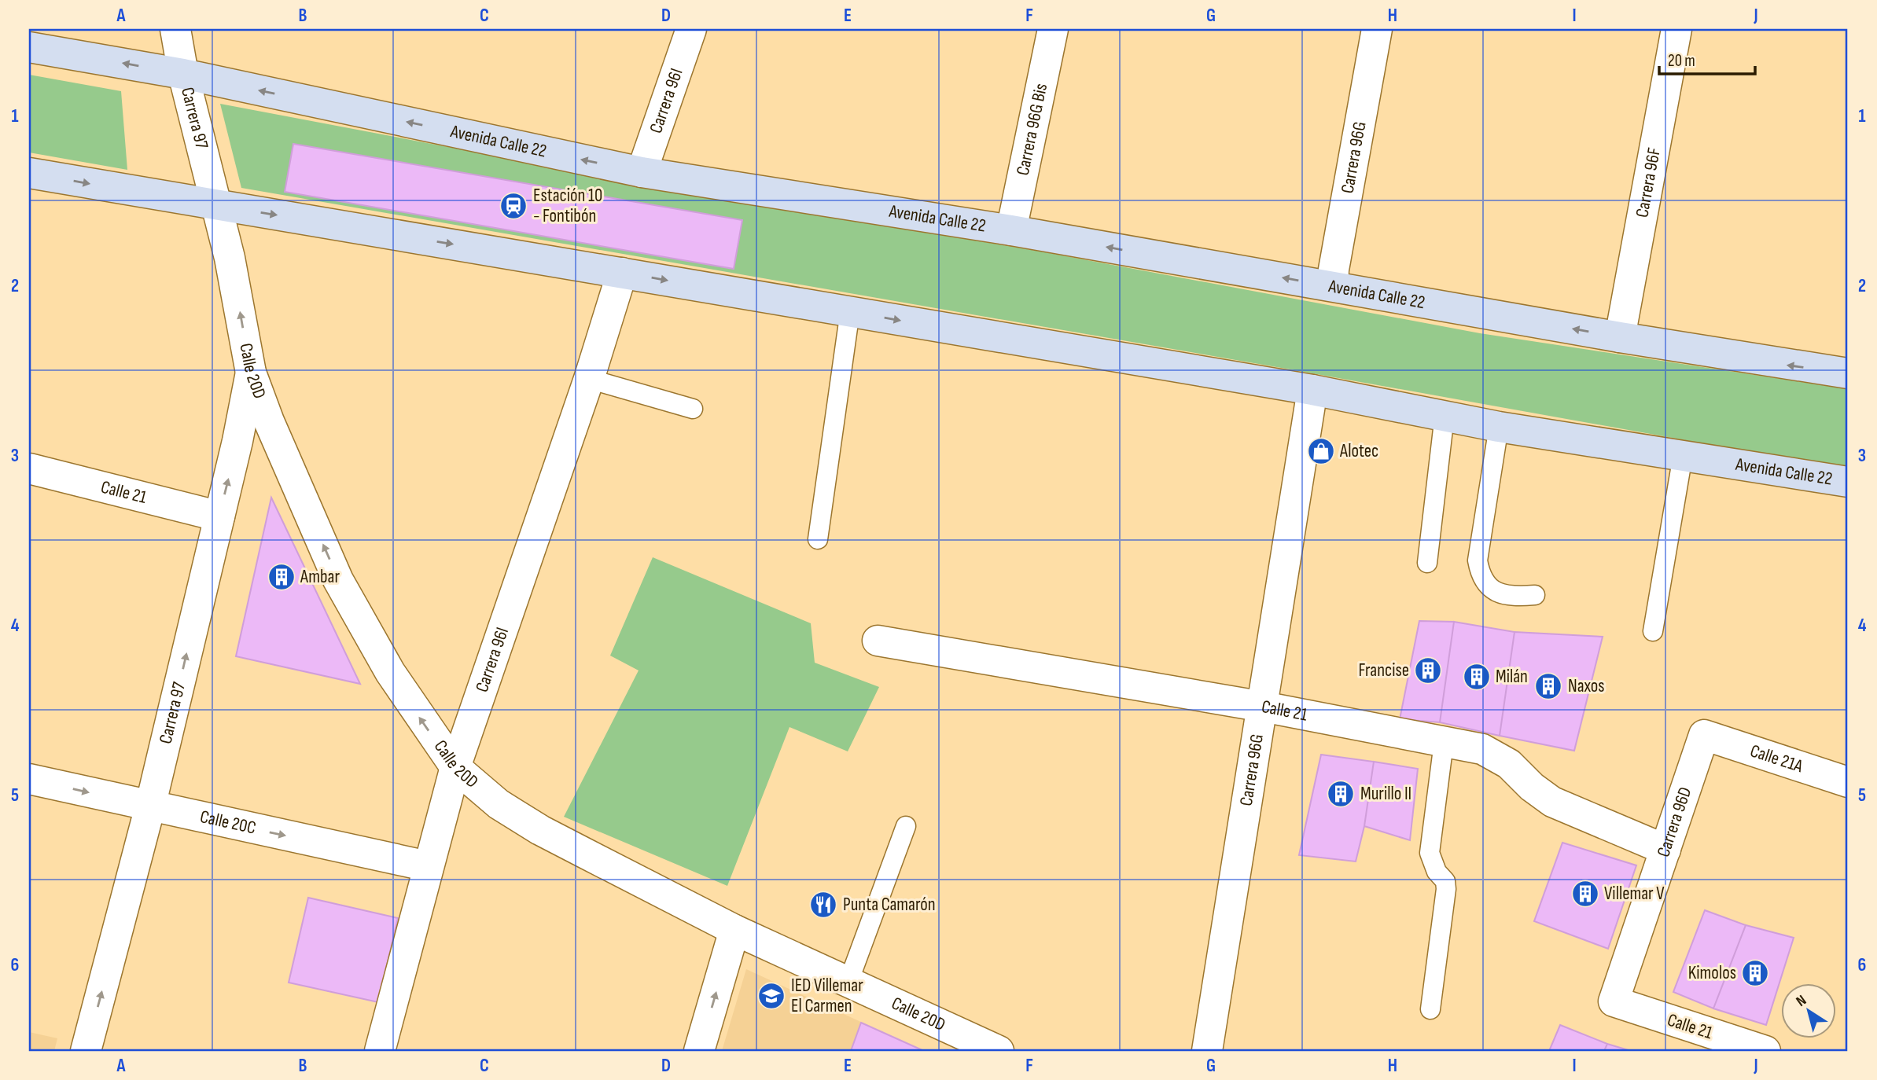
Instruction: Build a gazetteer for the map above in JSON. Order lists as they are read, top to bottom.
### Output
{
  "streets": {
    "main road": ["Avenida Calle 22"],
    "street": [
      "Carrera 96I",
      "Carrera 97",
      "Carrera 96G Bis",
      "Carrera 96G",
      "Carrera 96F",
      "Calle 20D",
      "Calle 21",
      "Calle 21A",
      "Carrera 96D",
      "Calle 20C"
    ]
  },
  "crossings": [
    ["Carrera 96I", "Avenida Calle 22"],
    ["Carrera 96I", "Calle 20D"],
    ["Carrera 96I", "Calle 20C"],
    ["Carrera 97", "Avenida Calle 22"],
    ["Carrera 97", "Calle 20D"],
    ["Carrera 97", "Calle 21"],
    ["Carrera 97", "Calle 20C"],
    ["Carrera 96G Bis", "Avenida Calle 22"],
    ["Avenida Calle 22", "Carrera 96G"],
    ["Avenida Calle 22", "Carrera 96F"],
    ["Avenida Calle 22", "Calle 20D"],
    ["Carrera 96G", "Calle 21"],
    ["Calle 21", "Carrera 96D"],
    ["Calle 21A", "Carrera 96D"]
  ],
  "one_way": ["Carrera 97", "Calle 20D", "Calle 20C"],
  "places": {
    "station": ["Estación 10 - Fontibón"],
    "shop": ["Alotec"],
    "building": [
      "Ambar",
      "Francise",
      "Milán",
      "Naxos",
      "Murillo II",
      "Villemar V",
      "Kimolos"
    ],
    "restaurant": ["Punta Camarón"],
    "school or university": ["IED Villemar El Carmen"]
  },
  "scale_bar": "20 m",
  "north": "top left",
  "grid": {
    "columns": [
      "A",
      "B",
      "C",
      "D",
      "E",
      "F",
      "G",
      "H",
      "I",
      "J"
    ],
    "rows": [
      "1",
      "2",
      "3",
      "4",
      "5",
      "6"
    ]
  }
}
